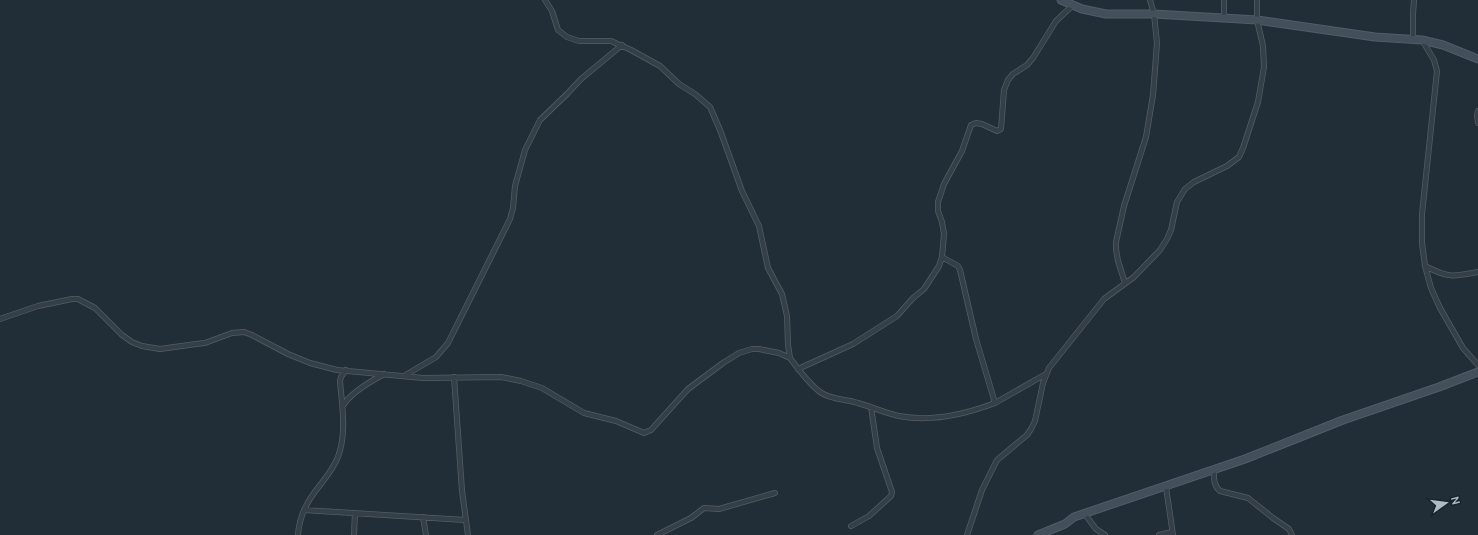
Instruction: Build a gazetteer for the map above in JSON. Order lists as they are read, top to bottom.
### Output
{
  "north": "right"
}
